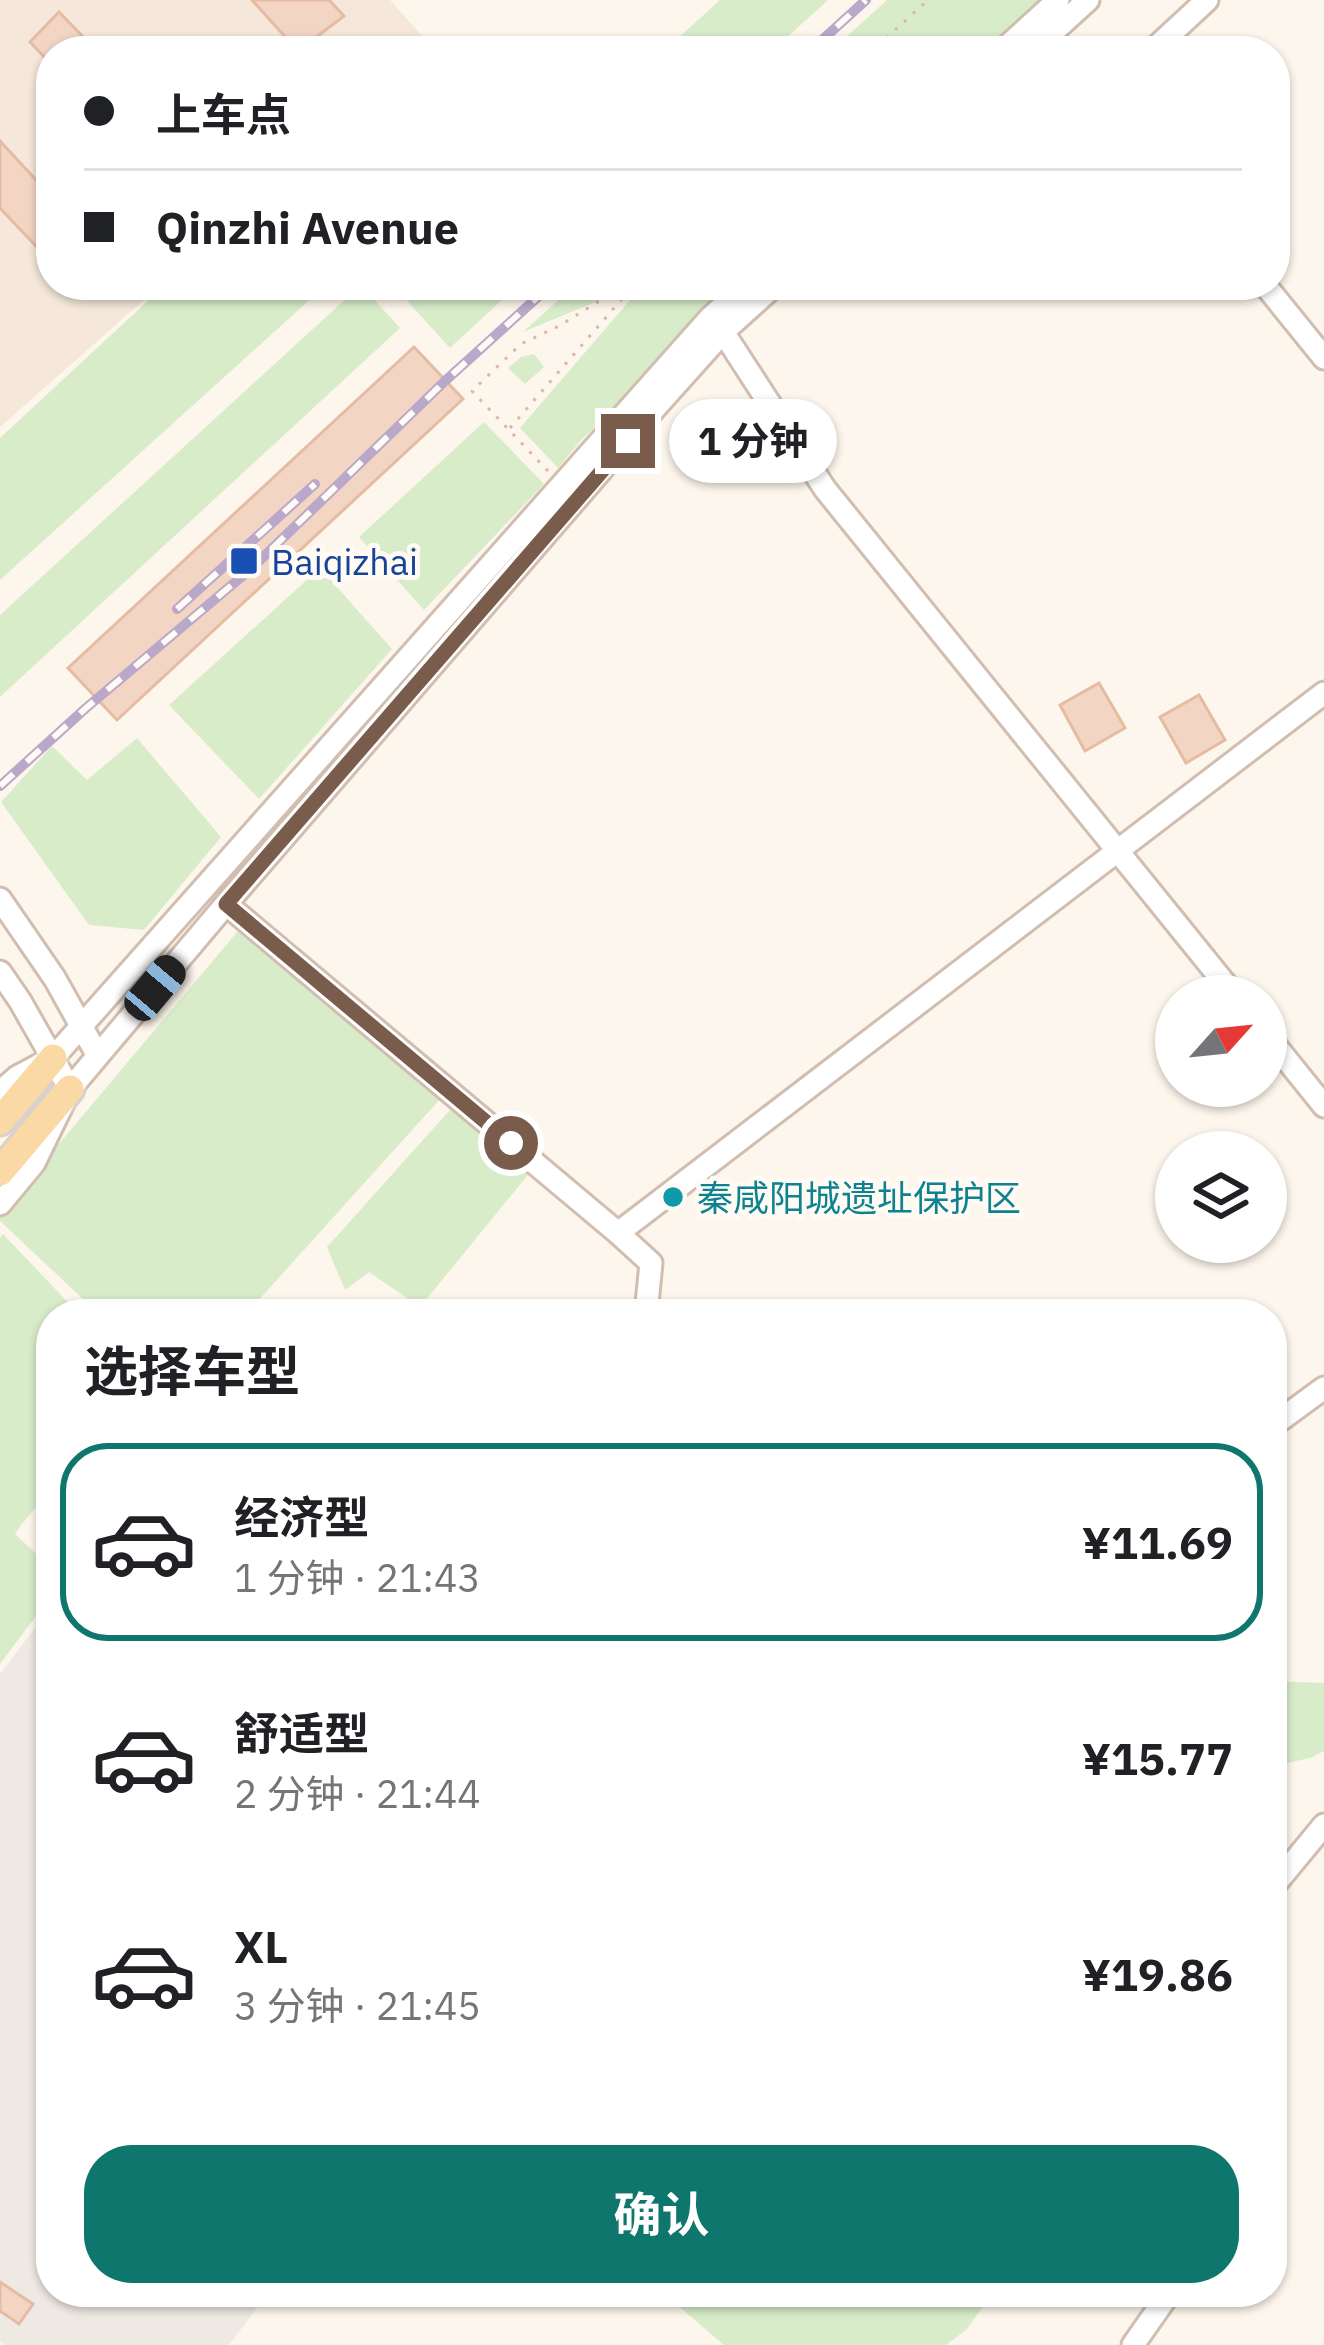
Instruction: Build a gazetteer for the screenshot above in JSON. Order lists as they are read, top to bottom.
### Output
{
  "places": {
    "transit": ["Baiqizhai"],
    "other": ["秦咸阳城遗址保护区"]
  },
  "north": "top right",
  "page": {
    "banner": ["上车点", "Qinzhi Avenue"],
    "bubble": "1 分钟",
    "heading": "选择车型",
    "list": [
      {
        "name": "经济型",
        "note": "1 分钟 · 21:43",
        "value": "¥11.69"
      },
      {
        "name": "舒适型",
        "note": "2 分钟 · 21:44",
        "value": "¥15.77"
      },
      {
        "name": "XL",
        "note": "3 分钟 · 21:45",
        "value": "¥19.86"
      }
    ],
    "buttons": "确认"
  }
}
